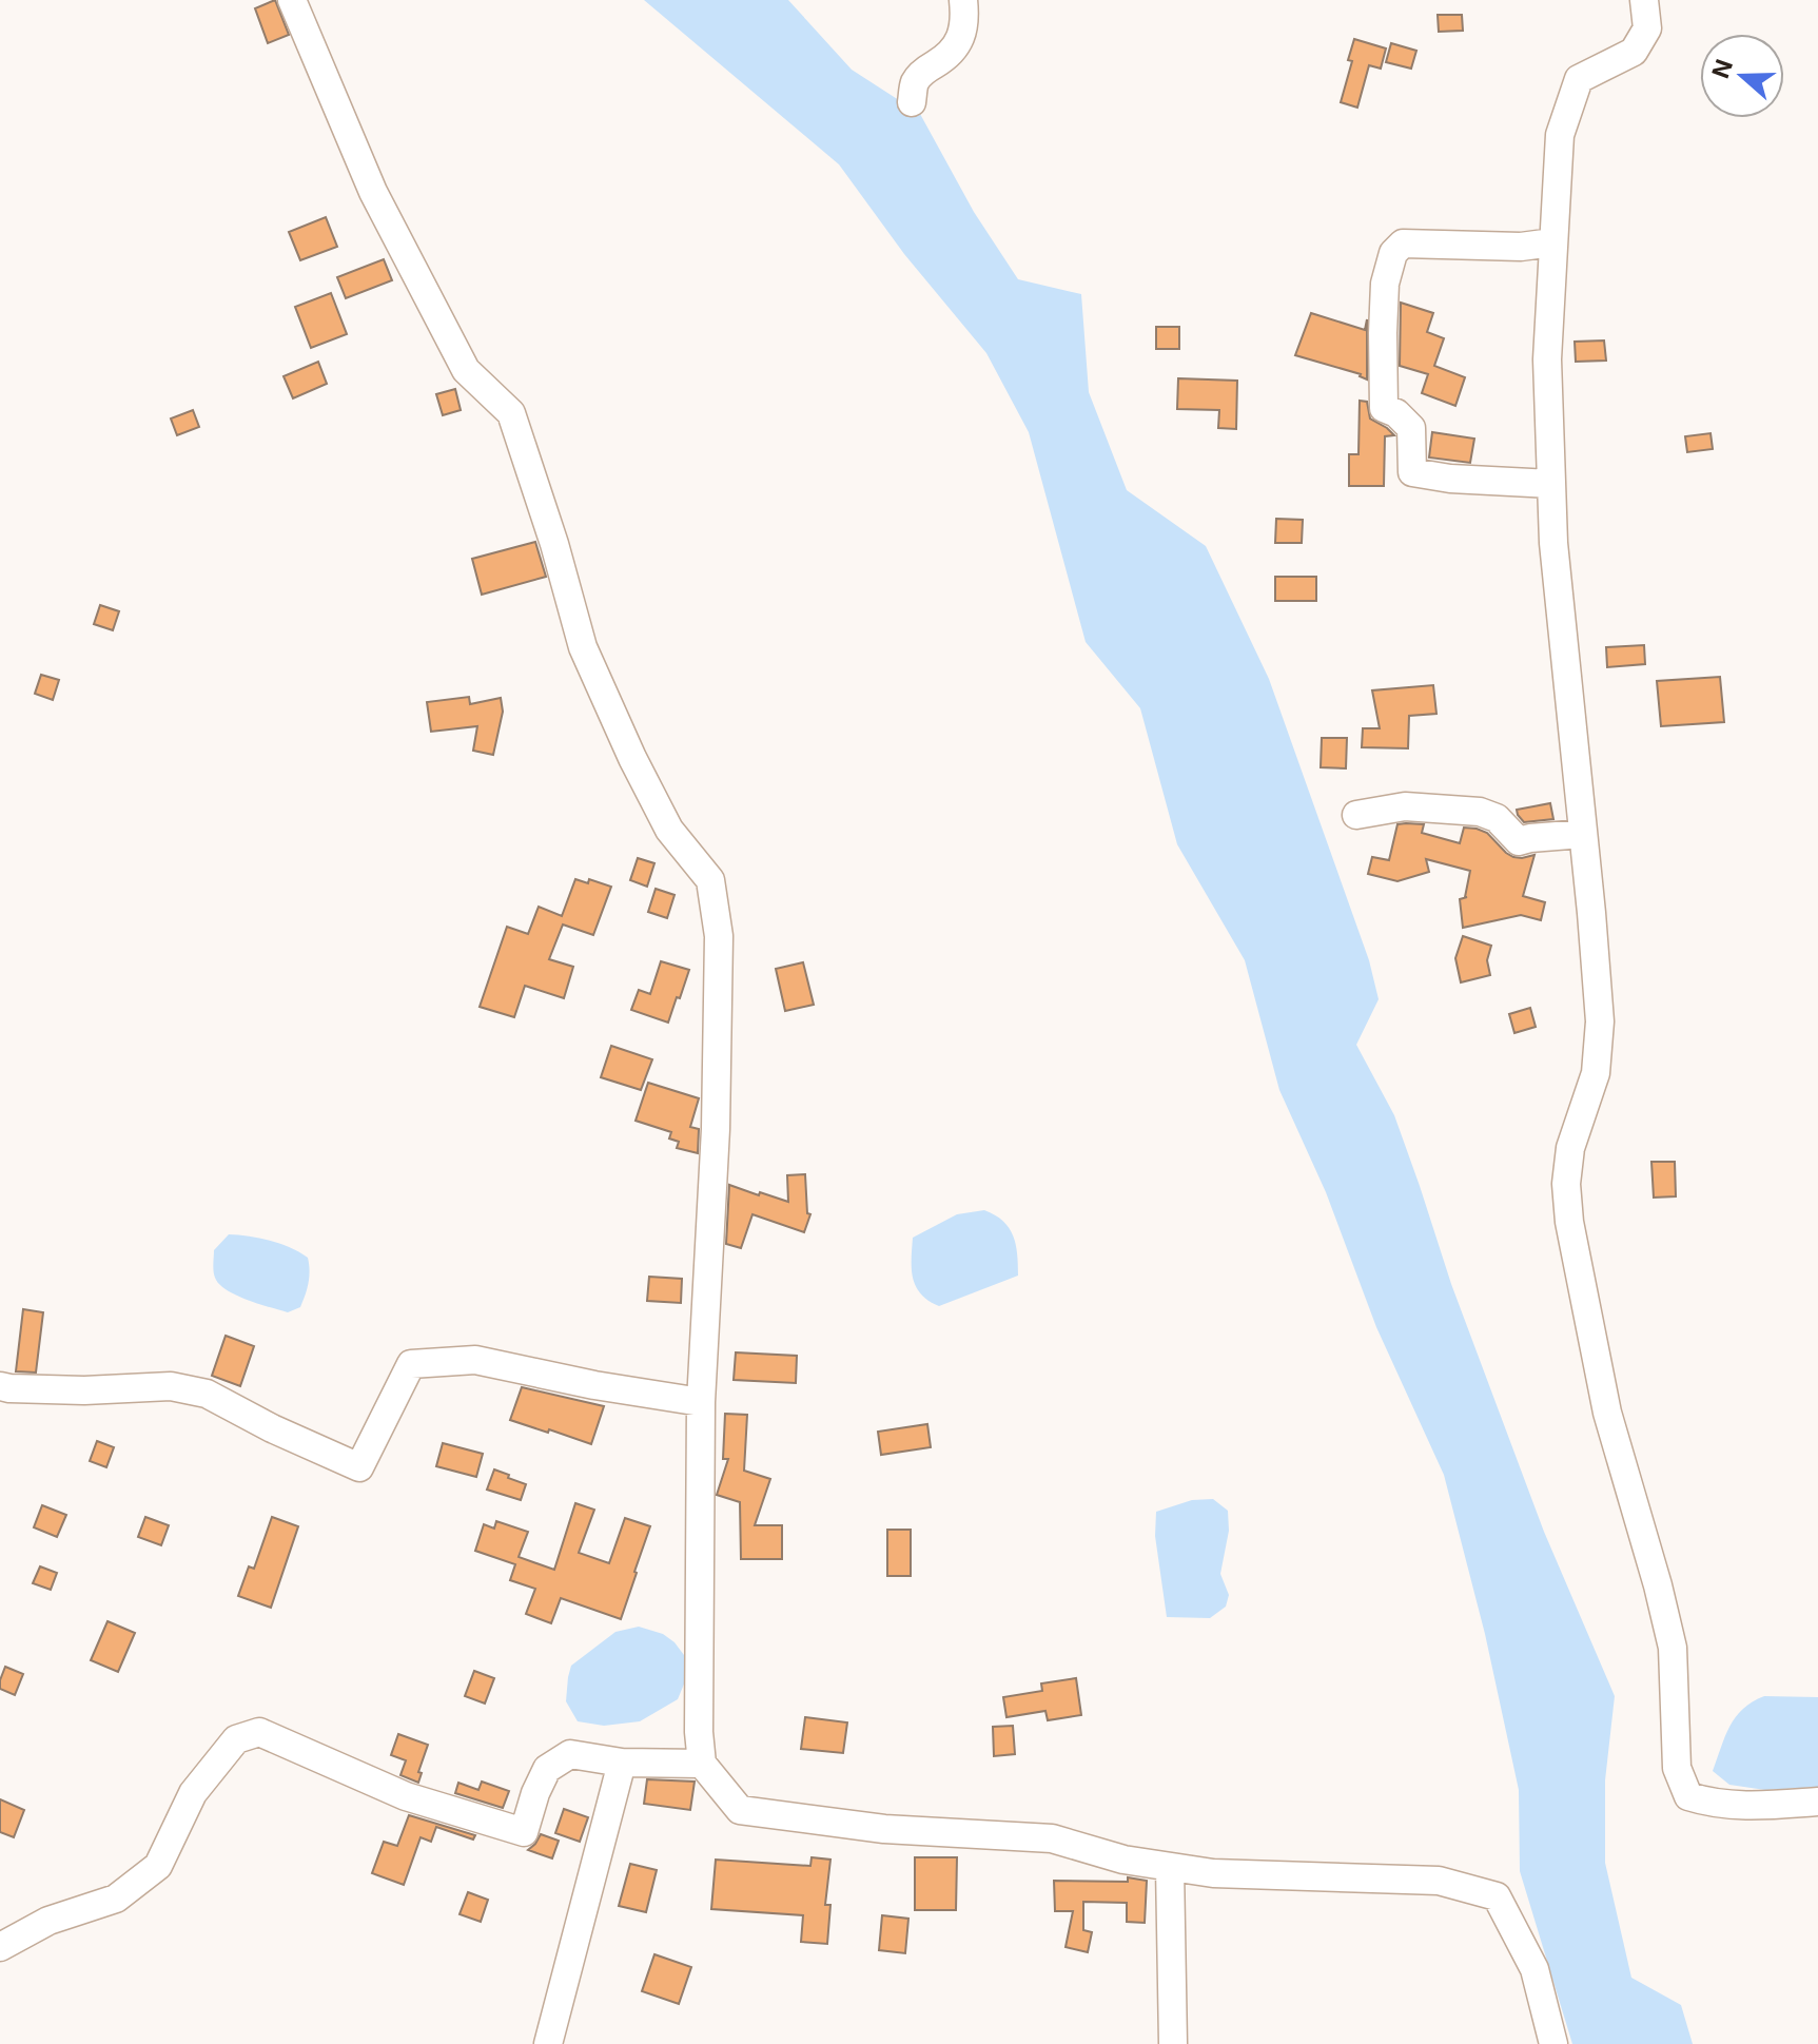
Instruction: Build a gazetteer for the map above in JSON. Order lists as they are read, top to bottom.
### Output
{
  "north": "left"
}
